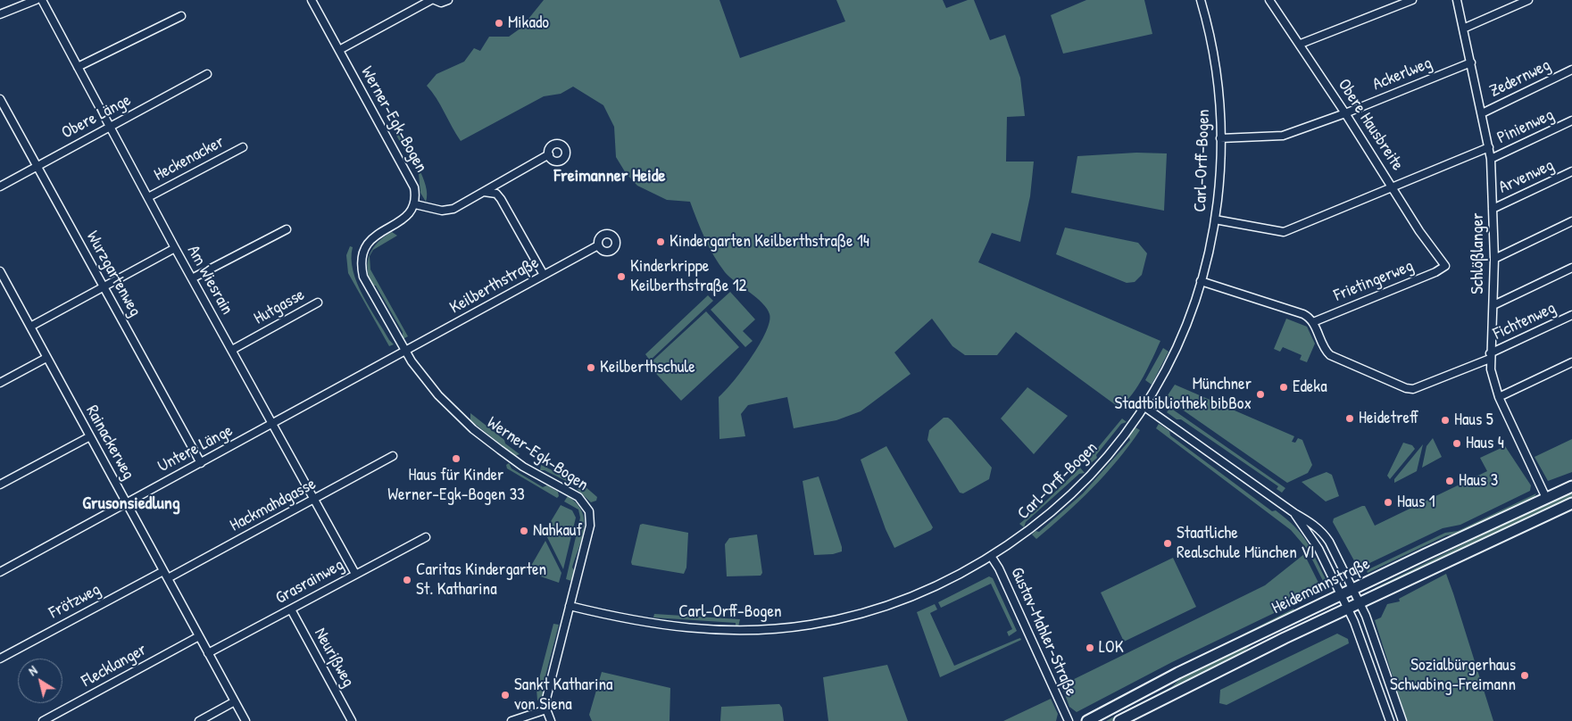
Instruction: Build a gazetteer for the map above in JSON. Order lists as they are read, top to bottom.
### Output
{
  "streets": {
    "main road": ["Heidemannstraße"],
    "street": [
      "Ackerlweg",
      "Zedernweg",
      "Obere Länge",
      "Werner-Egk-Bogen",
      "Obere Hausbreite",
      "Pinienweg",
      "Heckenacker",
      "Carl-Orff-Bogen",
      "Arvenweg",
      "Schlößlanger",
      "Wurzgartenweg",
      "Am Wiesrain",
      "Frietingerweg",
      "Keilberthstraße",
      "Hutgasse",
      "Fichtenweg",
      "Rainackerweg",
      "Untere Länge",
      "Hackmahdgasse",
      "Grasrainweg",
      "Frötzweg",
      "Gustav-Mahler-Straße",
      "Neurißweg",
      "Flecklanger"
    ]
  },
  "crossings": [
    ["Ackerlweg", "Obere Hausbreite"],
    ["Ackerlweg", "Carl-Orff-Bogen"],
    ["Ackerlweg", "Schlößlanger"],
    ["Zedernweg", "Schlößlanger"],
    ["Obere Länge", "Wurzgartenweg"],
    ["Obere Länge", "Am Wiesrain"],
    ["Werner-Egk-Bogen", "Carl-Orff-Bogen"],
    ["Werner-Egk-Bogen", "Keilberthstraße"],
    ["Werner-Egk-Bogen", "Untere Länge"],
    ["Obere Hausbreite", "Frietingerweg"],
    ["Pinienweg", "Schlößlanger"],
    ["Heckenacker", "Am Wiesrain"],
    ["Carl-Orff-Bogen", "Gustav-Mahler-Straße"],
    ["Arvenweg", "Schlößlanger"],
    ["Schlößlanger", "Fichtenweg"],
    ["Schlößlanger", "Heidemannstraße"],
    ["Wurzgartenweg", "Untere Länge"],
    ["Am Wiesrain", "Hutgasse"],
    ["Am Wiesrain", "Untere Länge"],
    ["Am Wiesrain", "Hackmahdgasse"],
    ["Am Wiesrain", "Grasrainweg"],
    ["Frietingerweg", "Fichtenweg"],
    ["Keilberthstraße", "Untere Länge"],
    ["Rainackerweg", "Untere Länge"],
    ["Rainackerweg", "Hackmahdgasse"],
    ["Rainackerweg", "Grasrainweg"],
    ["Rainackerweg", "Frötzweg"],
    ["Rainackerweg", "Flecklanger"],
    ["Grasrainweg", "Neurißweg"]
  ],
  "districts": ["Freimanner Heide", "Grusonsiedlung"],
  "places": [
    "Mikado",
    "Kindergarten Keilberthstraße 14",
    "Kinderkrippe Keilberthstraße 12",
    "Keilberthschule",
    "Edeka",
    "Münchner Stadtbibliothek bibBox",
    "Heidetreff",
    "Haus 5",
    "Haus 4",
    "Haus für Kinder Werner-Egk-Bogen 33",
    "Haus 3",
    "Haus 1",
    "Nahkauf",
    "Staatliche Realschule München VI",
    "Caritas Kindergarten St. Katharina",
    "LOK",
    "Sozialbürgerhaus Schwabing-Freimann",
    "Sankt Katharina von Siena"
  ],
  "north": "top left"
}
